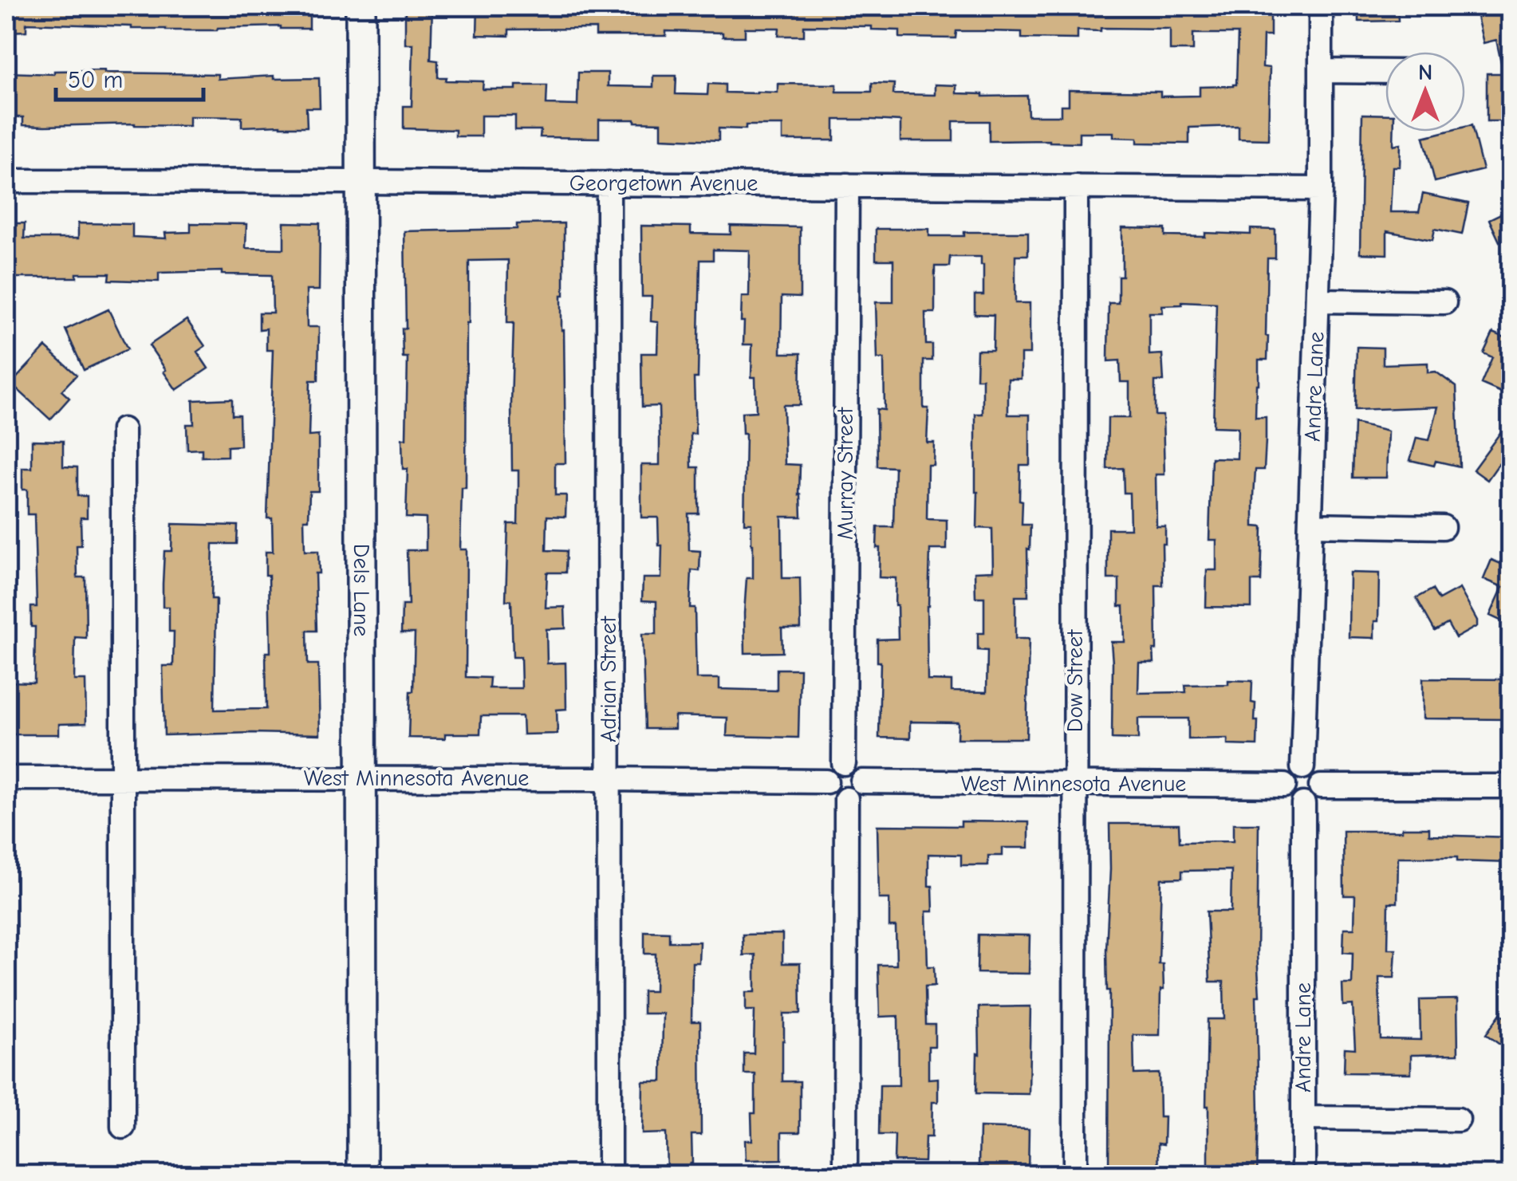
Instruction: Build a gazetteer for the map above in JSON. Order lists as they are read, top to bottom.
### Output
{
  "streets": {
    "street": [
      "Georgetown Avenue",
      "Andre Lane",
      "Murray Street",
      "Dels Lane",
      "Adrian Street",
      "Dow Street",
      "West Minnesota Avenue"
    ]
  },
  "crossings": [
    ["Georgetown Avenue", "Andre Lane"],
    ["Georgetown Avenue", "Murray Street"],
    ["Georgetown Avenue", "Dels Lane"],
    ["Georgetown Avenue", "Adrian Street"],
    ["Georgetown Avenue", "Dow Street"],
    ["Andre Lane", "West Minnesota Avenue"],
    ["Murray Street", "West Minnesota Avenue"],
    ["Dels Lane", "West Minnesota Avenue"],
    ["Adrian Street", "West Minnesota Avenue"],
    ["Dow Street", "West Minnesota Avenue"]
  ],
  "scale_bar": "50 m",
  "north": "top"
}
